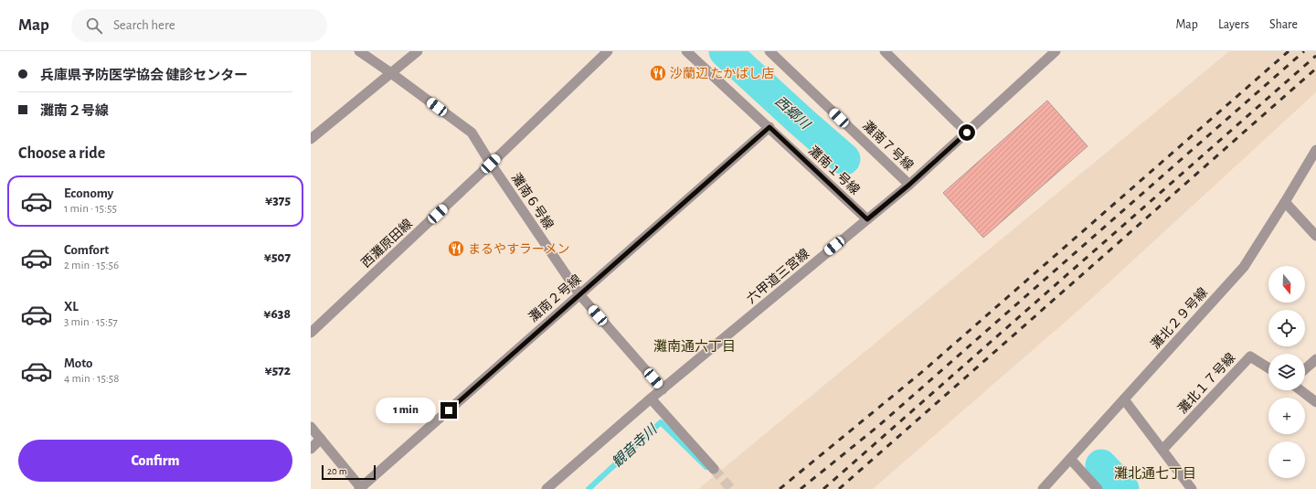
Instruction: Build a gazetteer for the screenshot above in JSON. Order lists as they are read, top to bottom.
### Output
{
  "streets": {
    "street": [
      "灘南７号線",
      "灘南１号線",
      "灘南６号線",
      "西灘原田線",
      "六甲道三宮線",
      "灘南２号線",
      "灘北２９号線",
      "灘北１７号線"
    ]
  },
  "crossings": [
    ["灘南７号線", "六甲道三宮線"],
    ["灘南１号線", "六甲道三宮線"],
    ["灘南１号線", "灘南２号線"],
    ["灘南６号線", "西灘原田線"],
    ["灘南６号線", "六甲道三宮線"],
    ["灘南６号線", "灘南２号線"]
  ],
  "districts": ["灘南通六丁目", "灘北通七丁目"],
  "water": ["西郷川", "観音寺川"],
  "places": {
    "restaurant": ["沙蘭辺 たかばし店", "まるやすラーメン"]
  },
  "scale_bar": "20 m",
  "north": "bottom",
  "page": {
    "header": "Map",
    "search": "Search here",
    "nav": ["Map", "Layers", "Share"],
    "banner": ["兵庫県予防医学協会 健診センター", "灘南２号線"],
    "heading": "Choose a ride",
    "list": [
      {
        "name": "Economy",
        "note": "1 min · 15:55",
        "value": "¥375"
      },
      {
        "name": "Comfort",
        "note": "2 min · 15:56",
        "value": "¥507"
      },
      {
        "name": "XL",
        "note": "3 min · 15:57",
        "value": "¥638"
      },
      {
        "name": "Moto",
        "note": "4 min · 15:58",
        "value": "¥572"
      }
    ],
    "map_buttons": ["+", "−"],
    "bubble": "1 min",
    "buttons": "Confirm",
    "scale": "20 m"
  }
}
